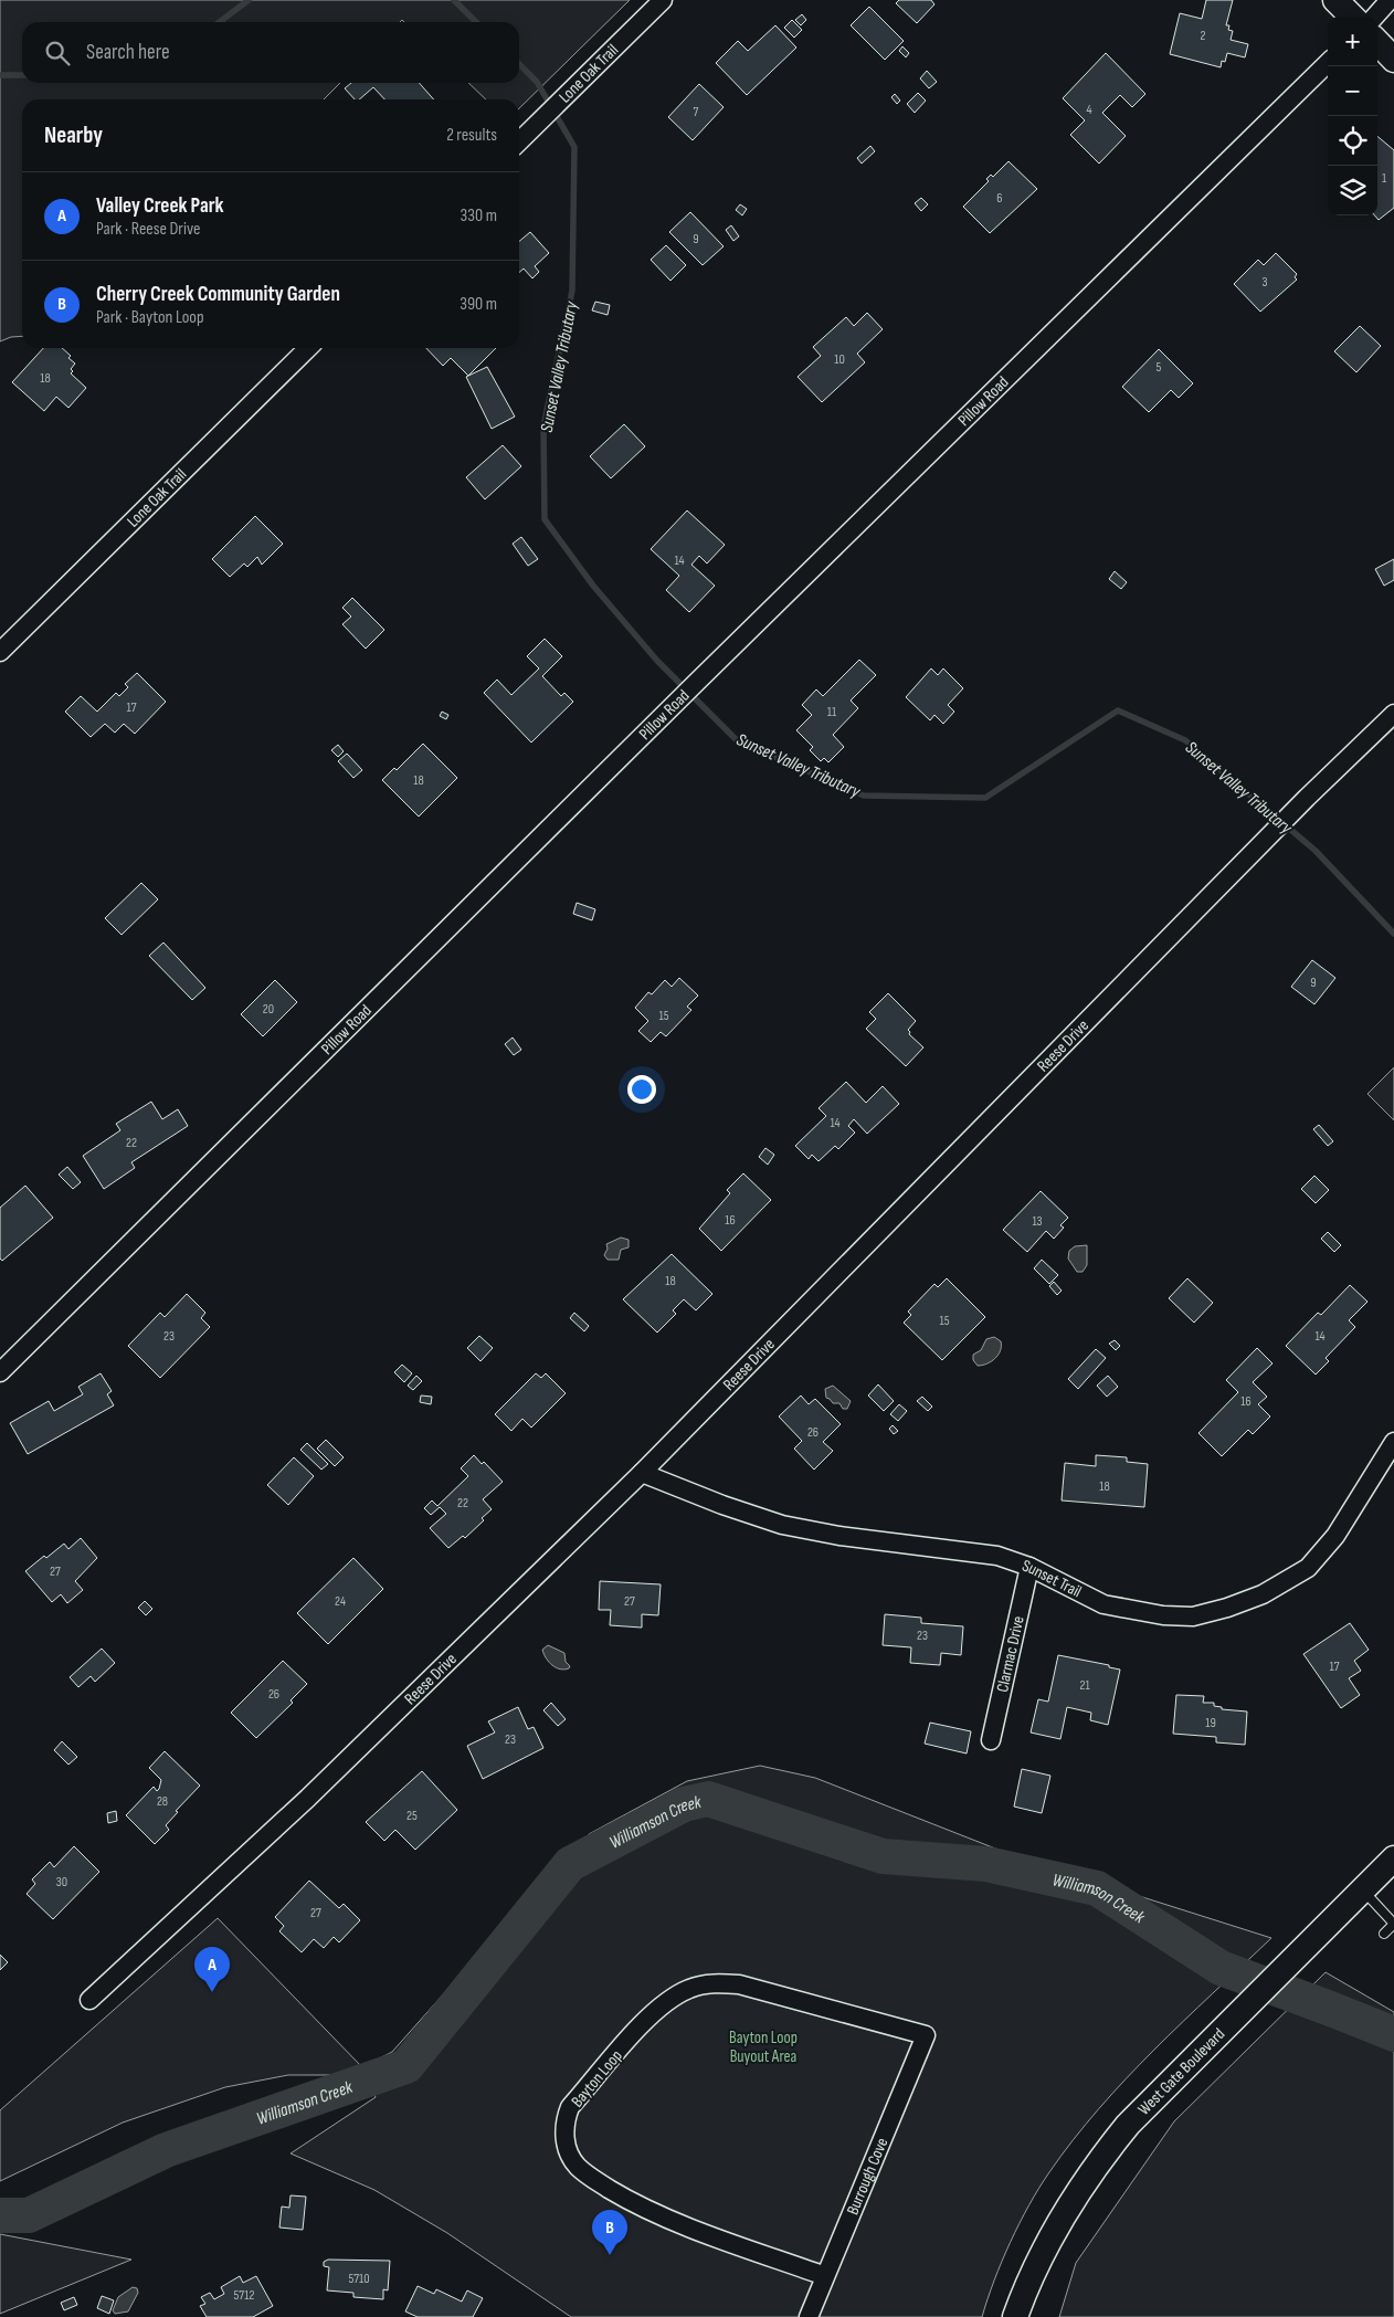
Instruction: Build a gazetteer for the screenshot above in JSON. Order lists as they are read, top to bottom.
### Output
{
  "streets": {
    "main road": ["West Gate Boulevard"],
    "street": [
      "Lone Oak Trail",
      "Pillow Road",
      "Reese Drive",
      "Sunset Trail",
      "Clarmac Drive",
      "Bayton Loop",
      "Burrough Cove"
    ]
  },
  "crossings": [
    ["Reese Drive", "Sunset Trail"],
    ["Sunset Trail", "Clarmac Drive"],
    ["Bayton Loop", "Burrough Cove"]
  ],
  "water": ["Sunset Valley Tributary", "Williamson Creek"],
  "parks": ["Bayton Loop Buyout Area"],
  "house_numbers": [
    "2",
    "4",
    "7",
    "1",
    "6",
    "9",
    "3",
    "10",
    "5",
    "18",
    "14",
    "17",
    "11",
    "18",
    "9",
    "20",
    "15",
    "14",
    "22",
    "16",
    "13",
    "18",
    "15",
    "23",
    "14",
    "16",
    "26",
    "18",
    "22",
    "27",
    "24",
    "27",
    "23",
    "17",
    "21",
    "26",
    "19",
    "23",
    "28",
    "25",
    "30",
    "27",
    "5710",
    "5712"
  ],
  "page": {
    "map_buttons": ["+", "−"],
    "search": "Search here",
    "heading": ["Nearby", "2 results"],
    "list": [
      {
        "mark": "A",
        "name": "Valley Creek Park",
        "note": "Park · Reese Drive",
        "value": "330 m"
      },
      {
        "mark": "B",
        "name": "Cherry Creek Community Garden",
        "note": "Park · Bayton Loop",
        "value": "390 m"
      }
    ],
    "pins": ["A", "B"]
  }
}
